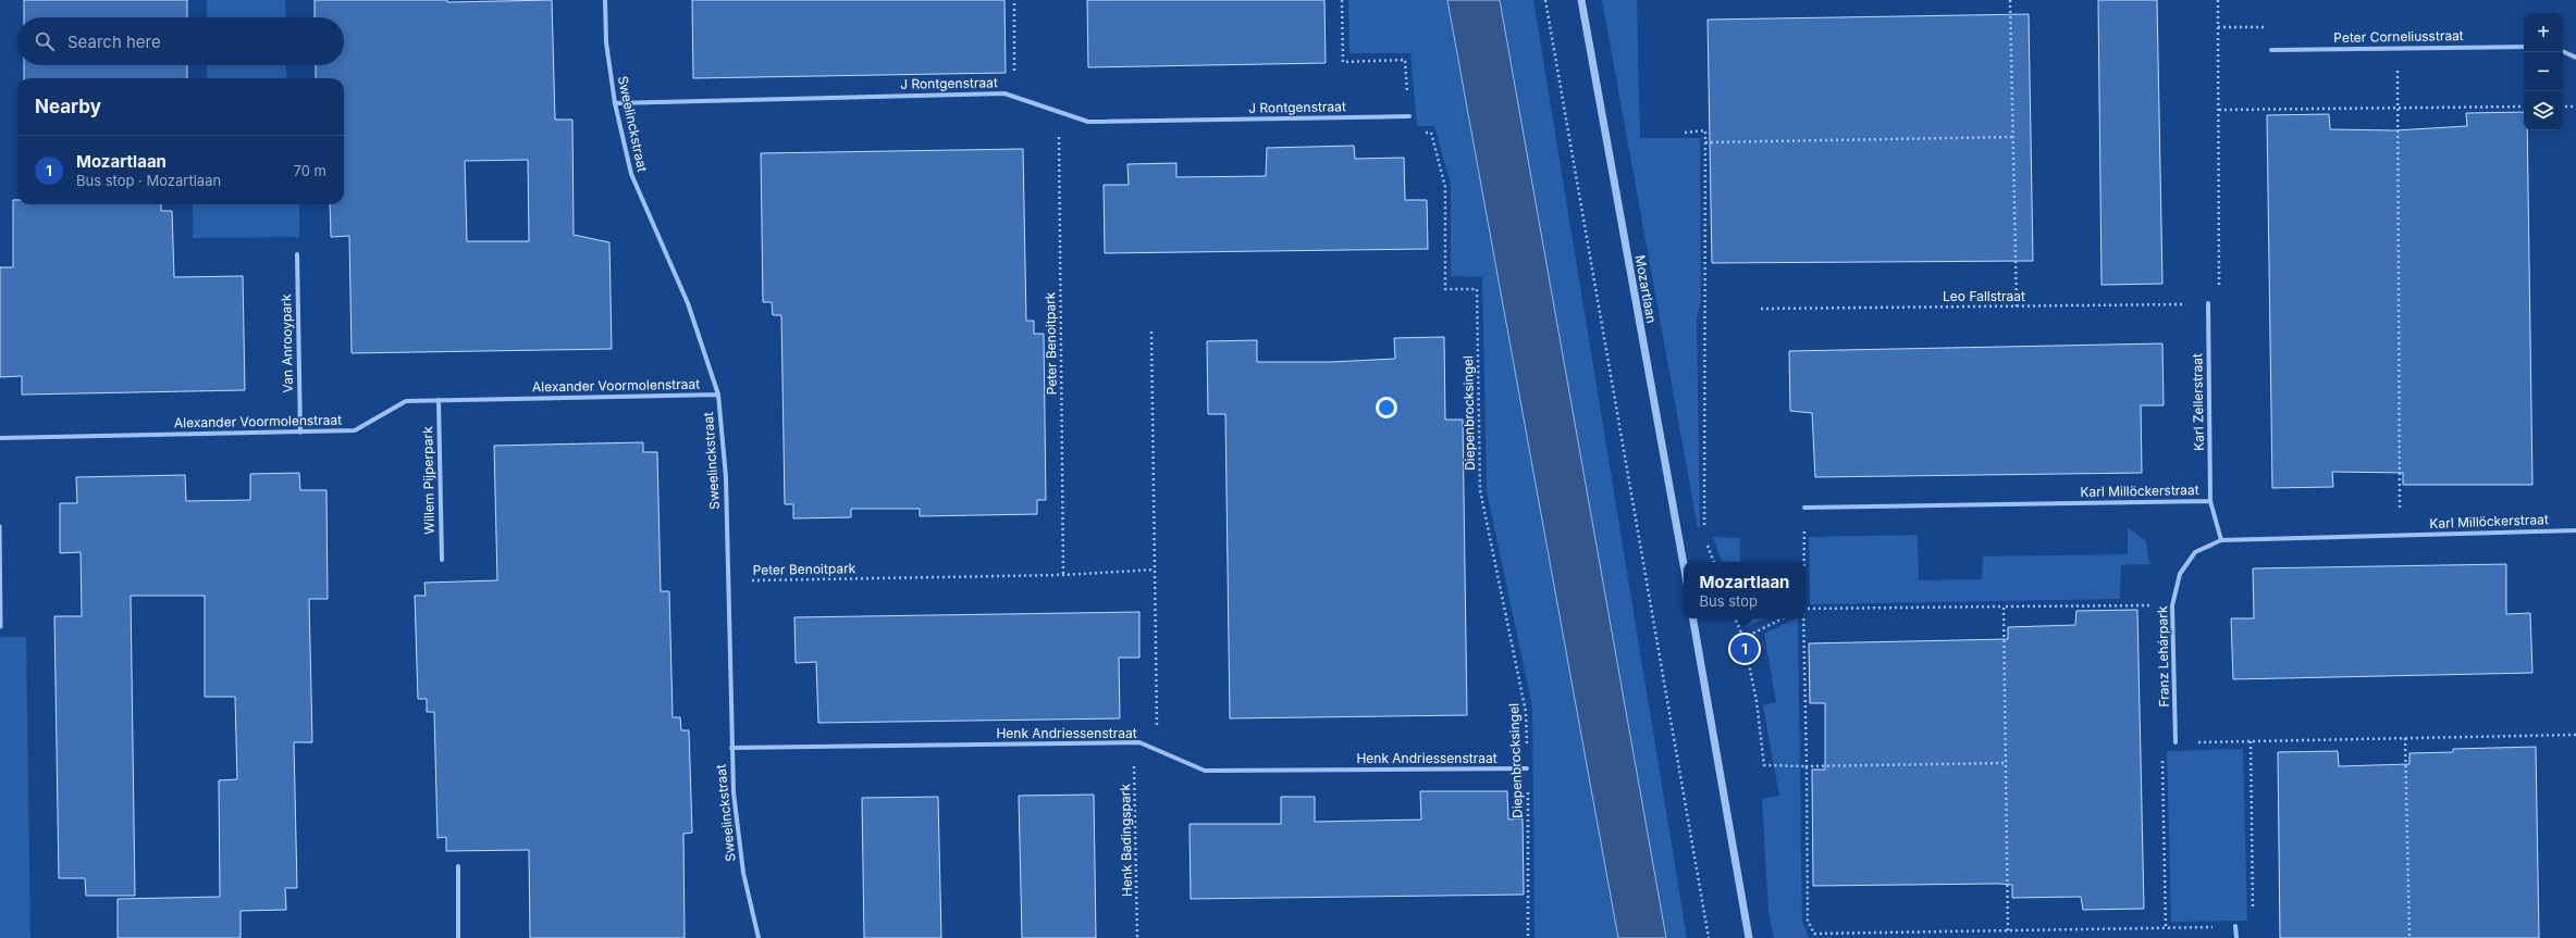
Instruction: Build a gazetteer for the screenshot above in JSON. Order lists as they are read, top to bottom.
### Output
{
  "streets": {
    "street": [
      "Peter Corneliusstraat",
      "J Rontgenstraat",
      "Sweelinckstraat",
      "Mozartlaan",
      "Van Anrooypark",
      "Alexander Voormolenstraat",
      "Karl Zellerstraat",
      "Willem Pijperpark",
      "Karl Millöckerstraat",
      "Franz Lehárpark",
      "Henk Andriessenstraat"
    ],
    "path": [
      "Leo Fallstraat",
      "Peter Benoitpark",
      "Diepenbrocksingel",
      "Henk Badingspark"
    ]
  },
  "crossings": [
    ["J Rontgenstraat", "Sweelinckstraat"],
    ["J Rontgenstraat", "Peter Benoitpark"],
    ["J Rontgenstraat", "Diepenbrocksingel"],
    ["Sweelinckstraat", "Peter Benoitpark"],
    ["Sweelinckstraat", "Alexander Voormolenstraat"],
    ["Sweelinckstraat", "Henk Andriessenstraat"],
    ["Leo Fallstraat", "Karl Zellerstraat"],
    ["Van Anrooypark", "Alexander Voormolenstraat"],
    ["Alexander Voormolenstraat", "Willem Pijperpark"],
    ["Karl Zellerstraat", "Karl Millöckerstraat"],
    ["Diepenbrocksingel", "Henk Andriessenstraat"],
    ["Karl Millöckerstraat", "Franz Lehárpark"],
    ["Henk Andriessenstraat", "Henk Badingspark"]
  ],
  "page": {
    "map_buttons": ["+", "−"],
    "search": "Search here",
    "heading": "Nearby",
    "list": [
      {
        "mark": "1",
        "name": "Mozartlaan",
        "note": "Bus stop · Mozartlaan",
        "value": "70 m"
      }
    ],
    "popup": ["Mozartlaan", "Bus stop"],
    "pins": "1"
  }
}
